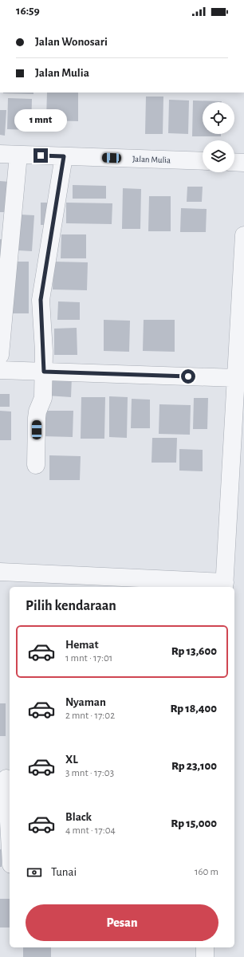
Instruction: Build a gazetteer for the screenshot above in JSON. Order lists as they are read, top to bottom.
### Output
{
  "streets": {
    "street": ["Jalan Mulia"]
  },
  "page": {
    "status": "16:59",
    "banner": ["Jalan Wonosari", "Jalan Mulia"],
    "bubble": "1 mnt",
    "heading": "Pilih kendaraan",
    "list": [
      {
        "name": "Hemat",
        "note": "1 mnt · 17:01",
        "value": "Rp 13,600"
      },
      {
        "name": "Nyaman",
        "note": "2 mnt · 17:02",
        "value": "Rp 18,400"
      },
      {
        "name": "XL",
        "note": "3 mnt · 17:03",
        "value": "Rp 23,100"
      },
      {
        "name": "Black",
        "note": "4 mnt · 17:04",
        "value": "Rp 15,000"
      }
    ],
    "pay": ["Tunai", "160 m"],
    "buttons": "Pesan"
  }
}
